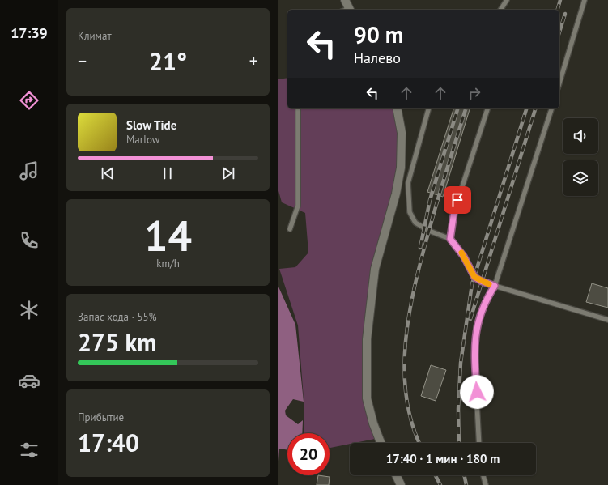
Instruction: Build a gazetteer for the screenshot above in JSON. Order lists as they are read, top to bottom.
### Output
{
  "page": {
    "tabs": "17:39",
    "tile": [
      "Климат",
      ["14", "km/h"],
      ["Запас хода · 55%", "275 km"],
      ["Прибытие", "17:40"]
    ],
    "turn": ["90 m", "Налево"],
    "heat": ["−", "21°", "+"],
    "song": ["Slow Tide", "Marlow"],
    "limit": "20",
    "trip": "17:40 · 1 мин · 180 m"
  }
}
